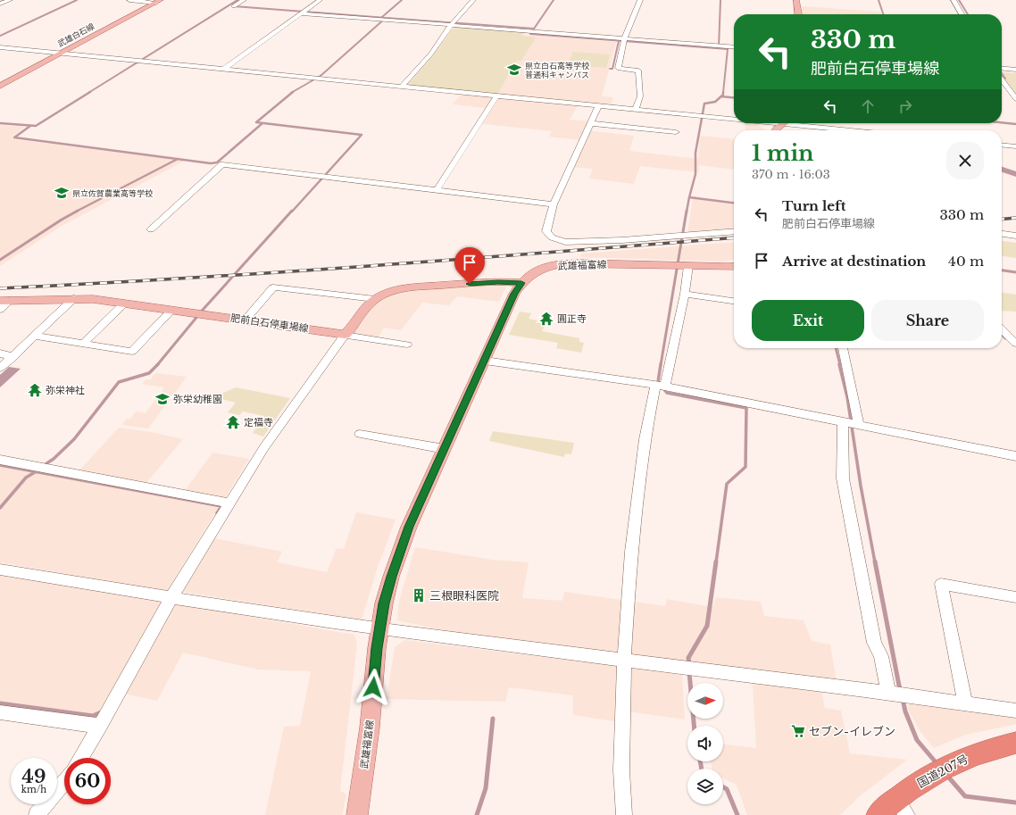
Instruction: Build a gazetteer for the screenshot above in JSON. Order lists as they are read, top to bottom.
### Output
{
  "streets": {
    "highway": ["国道207号"],
    "main road": ["武雄白石線", "武雄福富線", "肥前白石停車場線"]
  },
  "places": {
    "school or university": ["県立白石高等学校 普通科キャンパス", "県立佐賀農業高等学校", "弥栄幼稚園"],
    "temple": ["圓正寺", "弥栄神社", "定福寺"],
    "building": ["三根眼科医院"],
    "supermarket": ["セブン-イレブン"]
  },
  "north": "right",
  "page": {
    "turn": ["330 m", "肥前白石停車場線"],
    "heading": ["1 min", "370 m · 16:03"],
    "list": [
      {
        "name": "Turn left",
        "note": "肥前白石停車場線",
        "value": "330 m"
      },
      {
        "name": "Arrive at destination",
        "value": "40 m"
      }
    ],
    "buttons": ["Exit", "Share"],
    "speed": "49 km/h",
    "limit": "60"
  }
}
